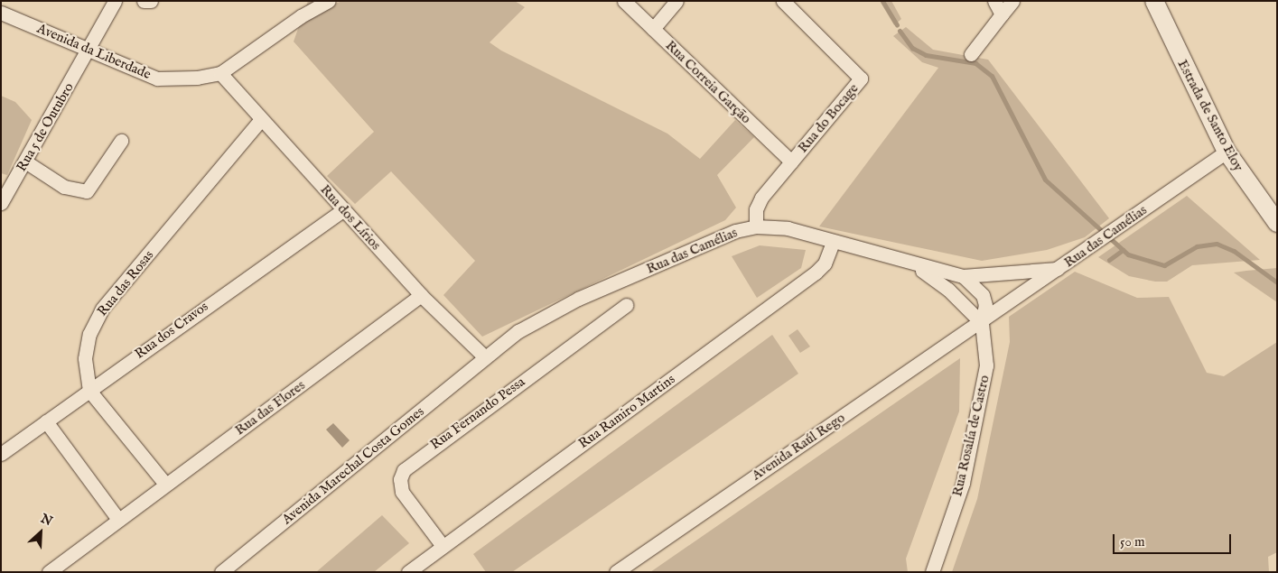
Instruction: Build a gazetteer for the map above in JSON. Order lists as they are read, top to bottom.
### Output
{
  "streets": {
    "main road": ["Estrada de Santo Eloy"],
    "street": [
      "Avenida da Liberdade",
      "Rua Correia Garção",
      "Rua do Bocage",
      "Rua 5 de Outubro",
      "Rua dos Lírios",
      "Rua das Camélias",
      "Rua das Rosas",
      "Rua dos Cravos",
      "Rua das Flores",
      "Rua Ramiro Martins",
      "Rua Fernando Pessa",
      "Rua Rosalía de Castro",
      "Avenida Raúl Rego",
      "Avenida Marechal Costa Gomes"
    ]
  },
  "crossings": [
    ["Avenida da Liberdade", "Rua 5 de Outubro"],
    ["Avenida da Liberdade", "Rua dos Lírios"],
    ["Rua Correia Garção", "Rua do Bocage"],
    ["Estrada de Santo Eloy", "Rua das Camélias"],
    ["Rua do Bocage", "Rua das Camélias"],
    ["Rua dos Lírios", "Rua das Camélias"],
    ["Rua dos Lírios", "Rua das Rosas"],
    ["Rua dos Lírios", "Rua dos Cravos"],
    ["Rua dos Lírios", "Rua das Flores"],
    ["Rua dos Lírios", "Avenida Marechal Costa Gomes"],
    ["Rua das Camélias", "Rua Ramiro Martins"],
    ["Rua das Camélias", "Rua Rosalía de Castro"],
    ["Rua das Camélias", "Avenida Raúl Rego"],
    ["Rua das Camélias", "Avenida Marechal Costa Gomes"],
    ["Rua das Rosas", "Rua dos Cravos"],
    ["Rua Ramiro Martins", "Rua Fernando Pessa"],
    ["Rua Rosalía de Castro", "Avenida Raúl Rego"]
  ],
  "scale_bar": "50 m",
  "north": "top right"
}
